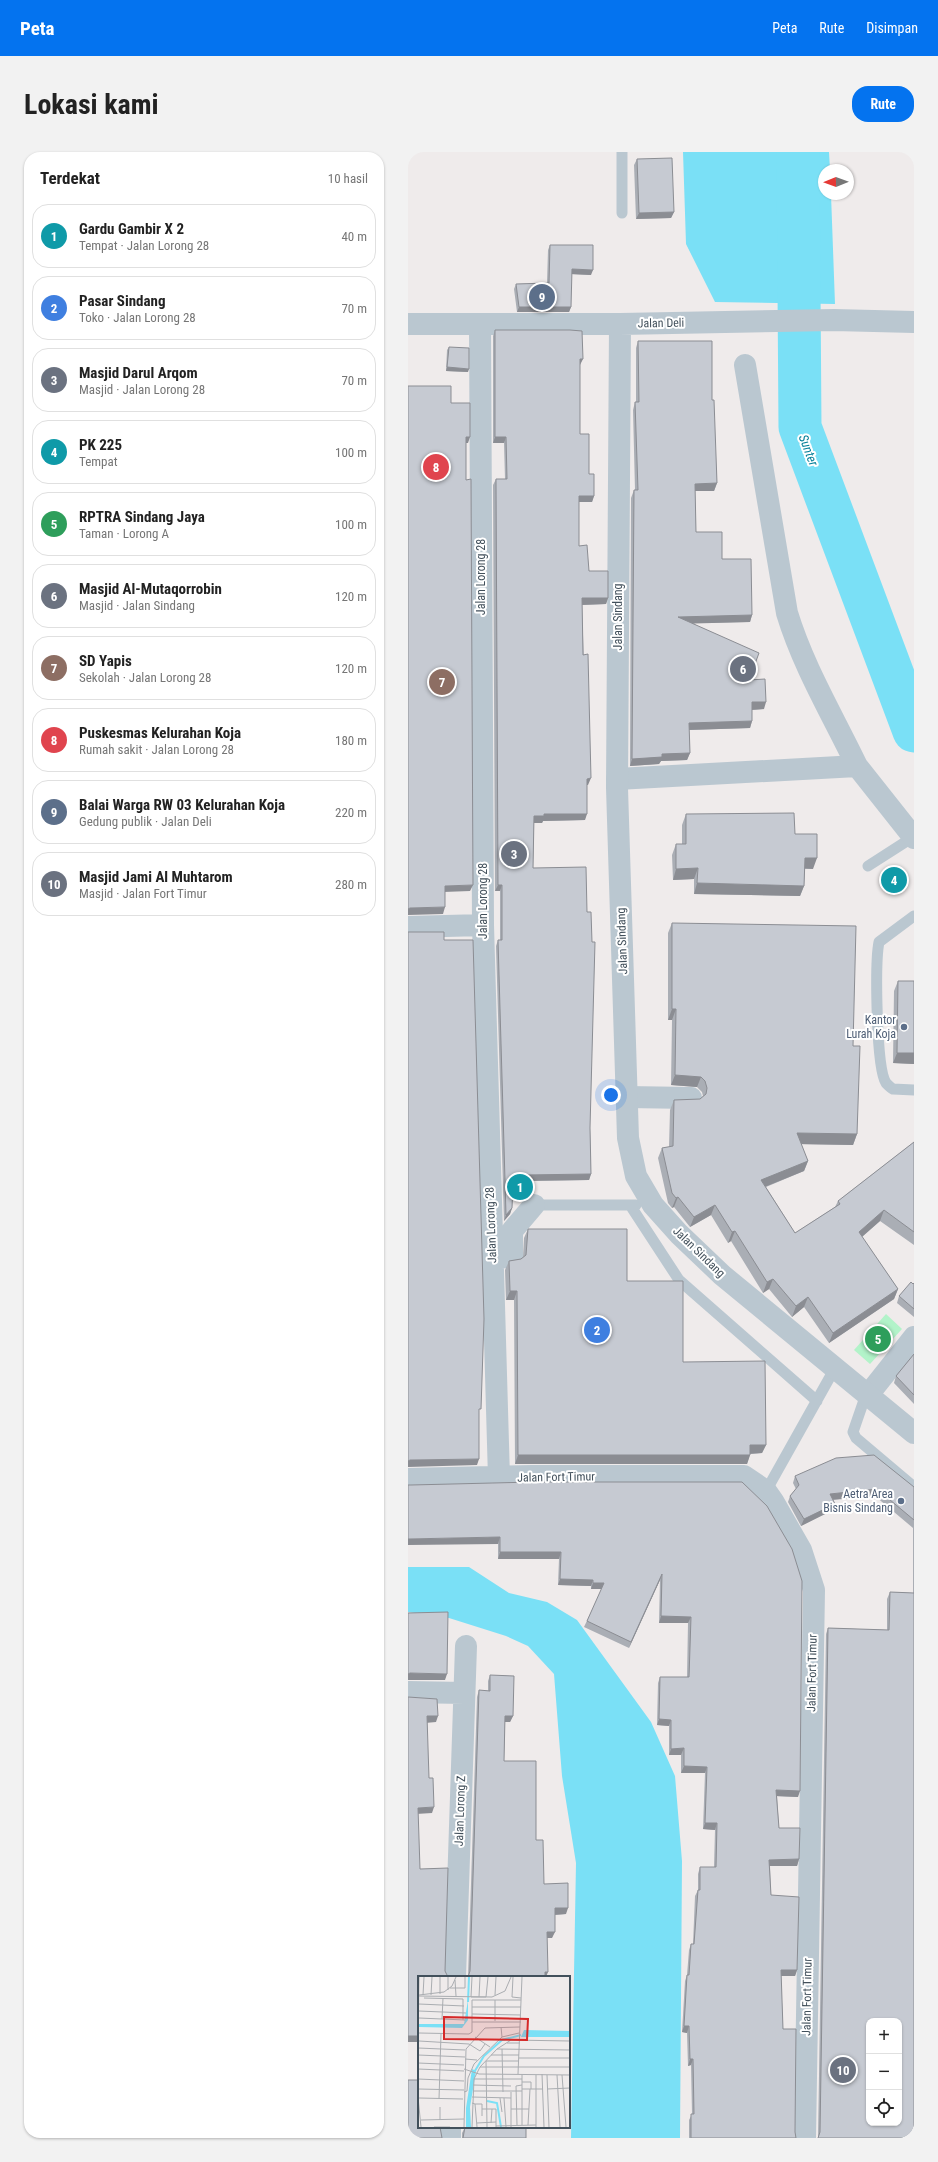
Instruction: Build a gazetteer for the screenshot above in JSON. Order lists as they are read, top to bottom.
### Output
{
  "streets": {
    "street": [
      "Jalan Deli",
      "Jalan Lorong 28",
      "Jalan Sindang",
      "Jalan Fort Timur",
      "Jalan Lorong Z"
    ]
  },
  "crossings": [
    ["Jalan Deli", "Jalan Lorong 28"],
    ["Jalan Deli", "Jalan Sindang"],
    ["Jalan Lorong 28", "Jalan Fort Timur"]
  ],
  "water": ["Sunter"],
  "places": ["Kantor Lurah Koja", "Aetra Area Bisnis Sindang"],
  "north": "left",
  "page": {
    "header": "Peta",
    "nav": ["Peta", "Rute", "Disimpan"],
    "buttons": "Rute",
    "title": "Lokasi kami",
    "heading": ["Terdekat", "10 hasil"],
    "list": [
      {
        "mark": "1",
        "name": "Gardu Gambir X 2",
        "note": "Tempat · Jalan Lorong 28",
        "value": "40 m"
      },
      {
        "mark": "2",
        "name": "Pasar Sindang",
        "note": "Toko · Jalan Lorong 28",
        "value": "70 m"
      },
      {
        "mark": "3",
        "name": "Masjid Darul Arqom",
        "note": "Masjid · Jalan Lorong 28",
        "value": "70 m"
      },
      {
        "mark": "4",
        "name": "PK 225",
        "note": "Tempat",
        "value": "100 m"
      },
      {
        "mark": "5",
        "name": "RPTRA Sindang Jaya",
        "note": "Taman · Lorong A",
        "value": "100 m"
      },
      {
        "mark": "6",
        "name": "Masjid Al-Mutaqorrobin",
        "note": "Masjid · Jalan Sindang",
        "value": "120 m"
      },
      {
        "mark": "7",
        "name": "SD Yapis",
        "note": "Sekolah · Jalan Lorong 28",
        "value": "120 m"
      },
      {
        "mark": "8",
        "name": "Puskesmas Kelurahan Koja",
        "note": "Rumah sakit · Jalan Lorong 28",
        "value": "180 m"
      },
      {
        "mark": "9",
        "name": "Balai Warga RW 03 Kelurahan Koja",
        "note": "Gedung publik · Jalan Deli",
        "value": "220 m"
      },
      {
        "mark": "10",
        "name": "Masjid Jami Al Muhtarom",
        "note": "Masjid · Jalan Fort Timur",
        "value": "280 m"
      }
    ],
    "pins": [
      "9",
      "8",
      "6",
      "7",
      "3",
      "4",
      "1",
      "2",
      "5",
      "10"
    ],
    "map_buttons": ["+", "−"]
  }
}
